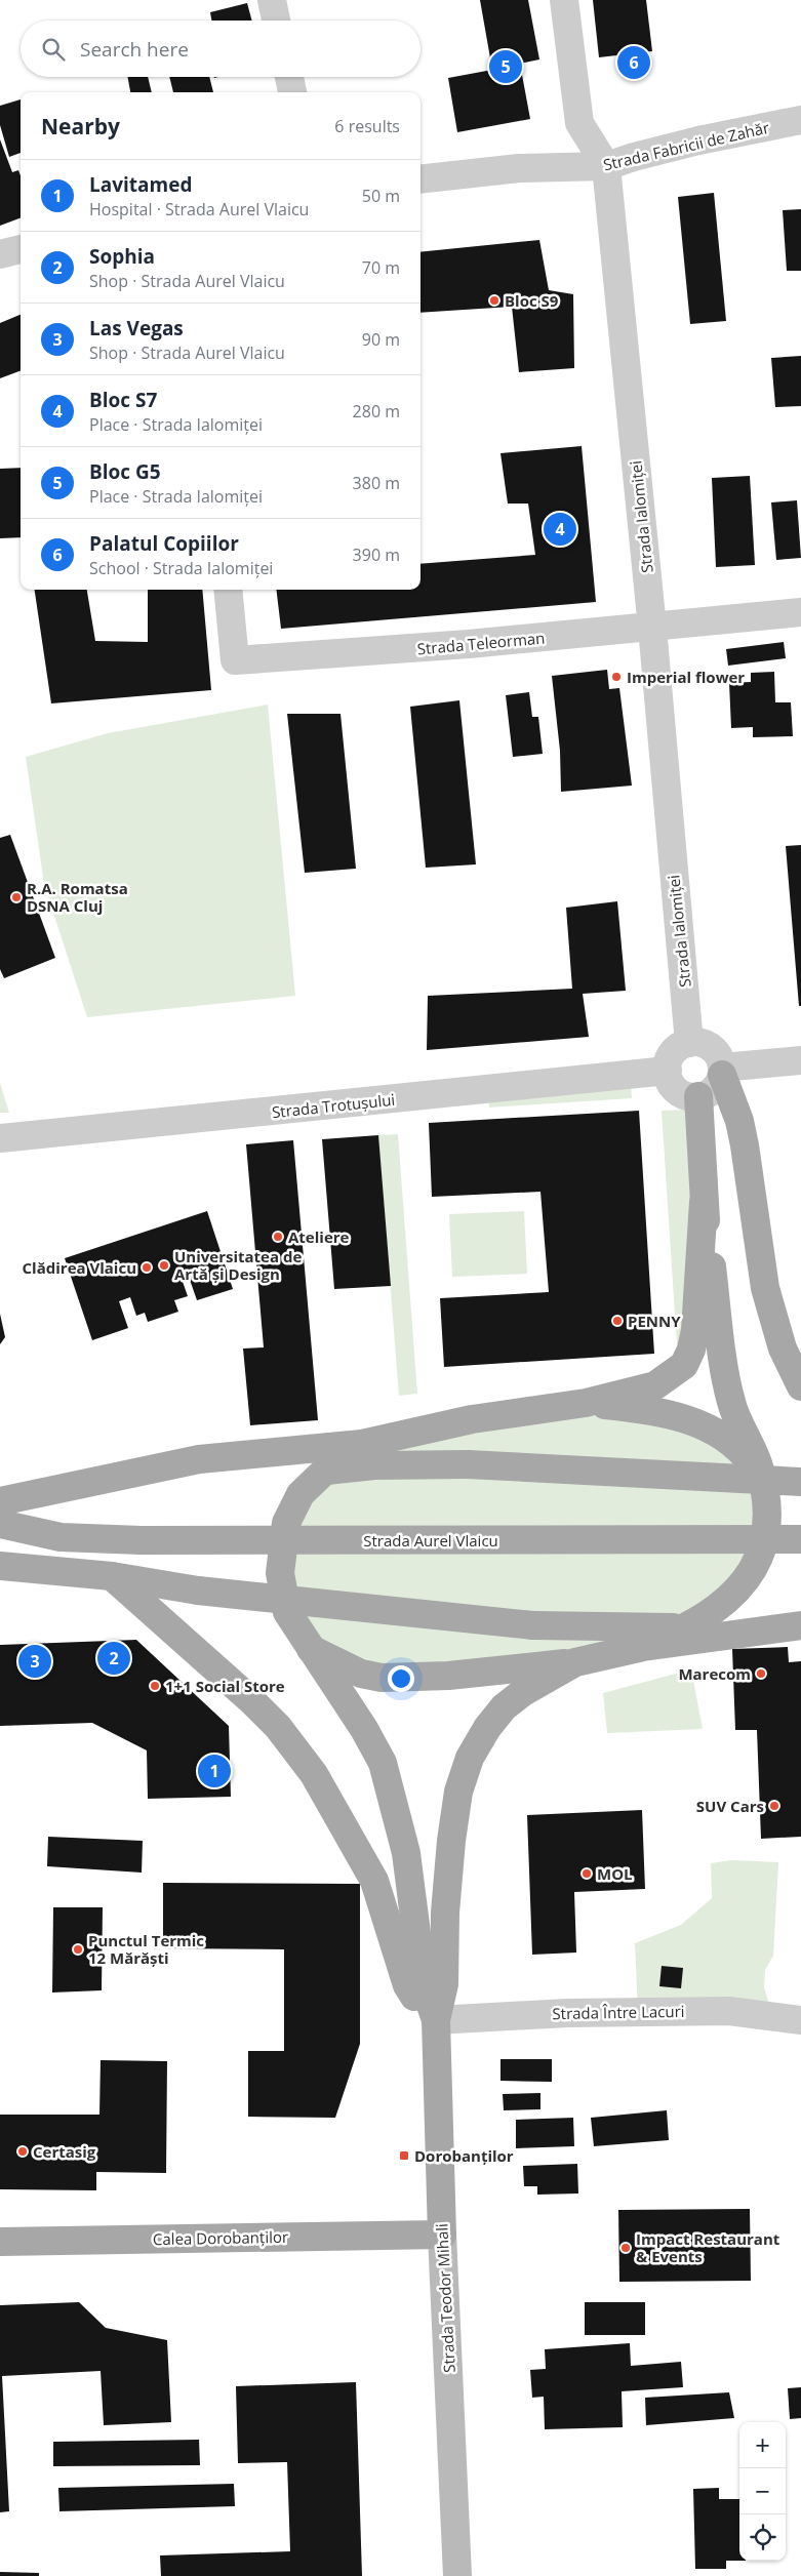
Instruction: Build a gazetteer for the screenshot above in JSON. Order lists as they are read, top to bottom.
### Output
{
  "streets": {
    "main road": ["Strada Aurel Vlaicu", "Calea Dorobanților", "Strada Teodor Mihali"],
    "street": [
      "Strada Fabricii de Zahăr",
      "Strada Ialomiței",
      "Strada Teleorman",
      "Strada Trotușului",
      "Strada Între Lacuri"
    ]
  },
  "crossings": [
    ["Strada Fabricii de Zahăr", "Strada Ialomiței"],
    ["Strada Ialomiței", "Strada Teleorman"],
    ["Strada Ialomiței", "Strada Trotușului"],
    ["Strada Între Lacuri", "Strada Teodor Mihali"],
    ["Calea Dorobanților", "Strada Teodor Mihali"]
  ],
  "places": {
    "other": [
      "Bloc S9",
      "Imperial flower",
      "R.A. Romatsa DSNA Cluj",
      "Ateliere",
      "Universitatea de Artă și Design",
      "Clădirea Vlaicu",
      "PENNY",
      "Marecom",
      "1+1 Social Store",
      "SUV Cars",
      "MOL",
      "Punctul Termic 12 Mărăști",
      "Certasig",
      "Impact Restaurant & Events"
    ],
    "transit": ["Dorobanților"]
  },
  "page": {
    "search": "Search here",
    "pins": [
      "6",
      "5",
      "4",
      "2",
      "3",
      "1"
    ],
    "heading": ["Nearby", "6 results"],
    "list": [
      {
        "mark": "1",
        "name": "Lavitamed",
        "note": "Hospital · Strada Aurel Vlaicu",
        "value": "50 m"
      },
      {
        "mark": "2",
        "name": "Sophia",
        "note": "Shop · Strada Aurel Vlaicu",
        "value": "70 m"
      },
      {
        "mark": "3",
        "name": "Las Vegas",
        "note": "Shop · Strada Aurel Vlaicu",
        "value": "90 m"
      },
      {
        "mark": "4",
        "name": "Bloc S7",
        "note": "Place · Strada Ialomiței",
        "value": "280 m"
      },
      {
        "mark": "5",
        "name": "Bloc G5",
        "note": "Place · Strada Ialomiței",
        "value": "380 m"
      },
      {
        "mark": "6",
        "name": "Palatul Copiilor",
        "note": "School · Strada Ialomiței",
        "value": "390 m"
      }
    ],
    "map_buttons": ["+", "−"]
  }
}
